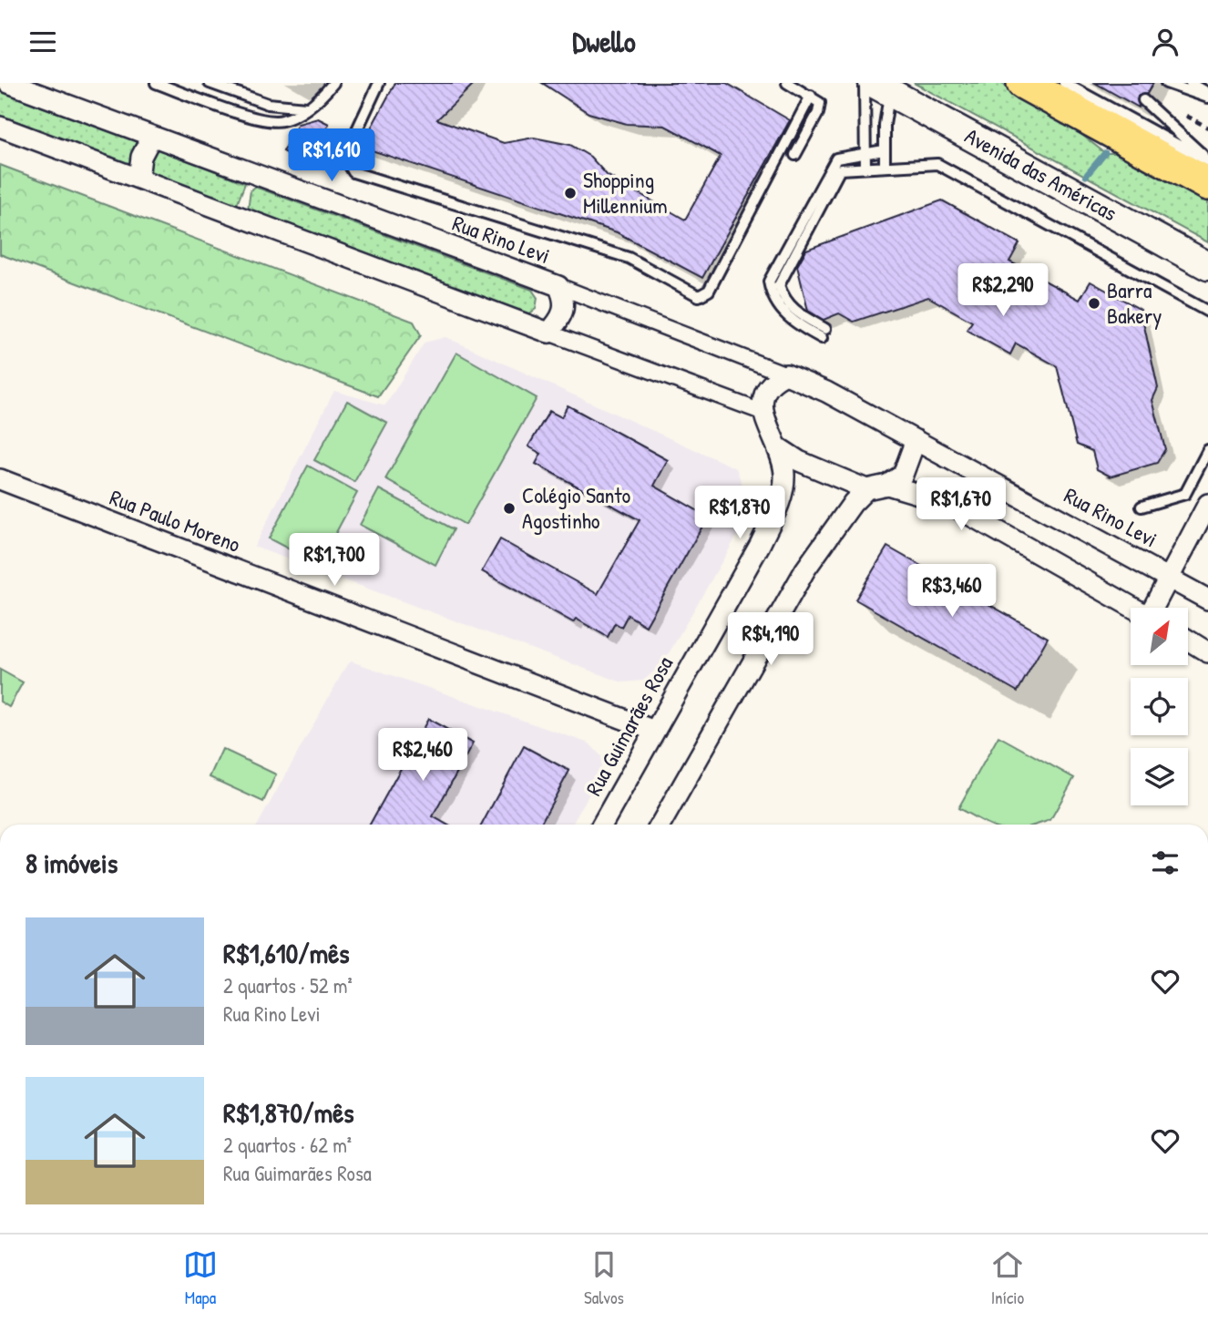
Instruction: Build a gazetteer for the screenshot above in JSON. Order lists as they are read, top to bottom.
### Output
{
  "streets": {
    "main road": ["Avenida das Américas"],
    "street": ["Rua Rino Levi", "Rua Paulo Moreno", "Rua Guimarães Rosa"]
  },
  "crossings": [
    ["Rua Paulo Moreno", "Rua Guimarães Rosa"]
  ],
  "places": ["Shopping Millennium", "Barra Bakery", "Colégio Santo Agostinho"],
  "north": "top right",
  "page": {
    "header": "Dwello",
    "price": [
      "R$1,610",
      "R$2,290",
      "R$1,670",
      "R$1,870",
      "R$1,700",
      "R$3,460",
      "R$4,190",
      "R$2,460"
    ],
    "heading": "8 imóveis",
    "list": [
      {
        "name": "R$1,610/mês",
        "note": "2 quartos · 52 m² · Rua Rino Levi"
      },
      {
        "name": "R$1,870/mês",
        "note": "2 quartos · 62 m² · Rua Guimarães Rosa"
      }
    ],
    "tabs": ["Mapa", "Salvos", "Início"]
  }
}
